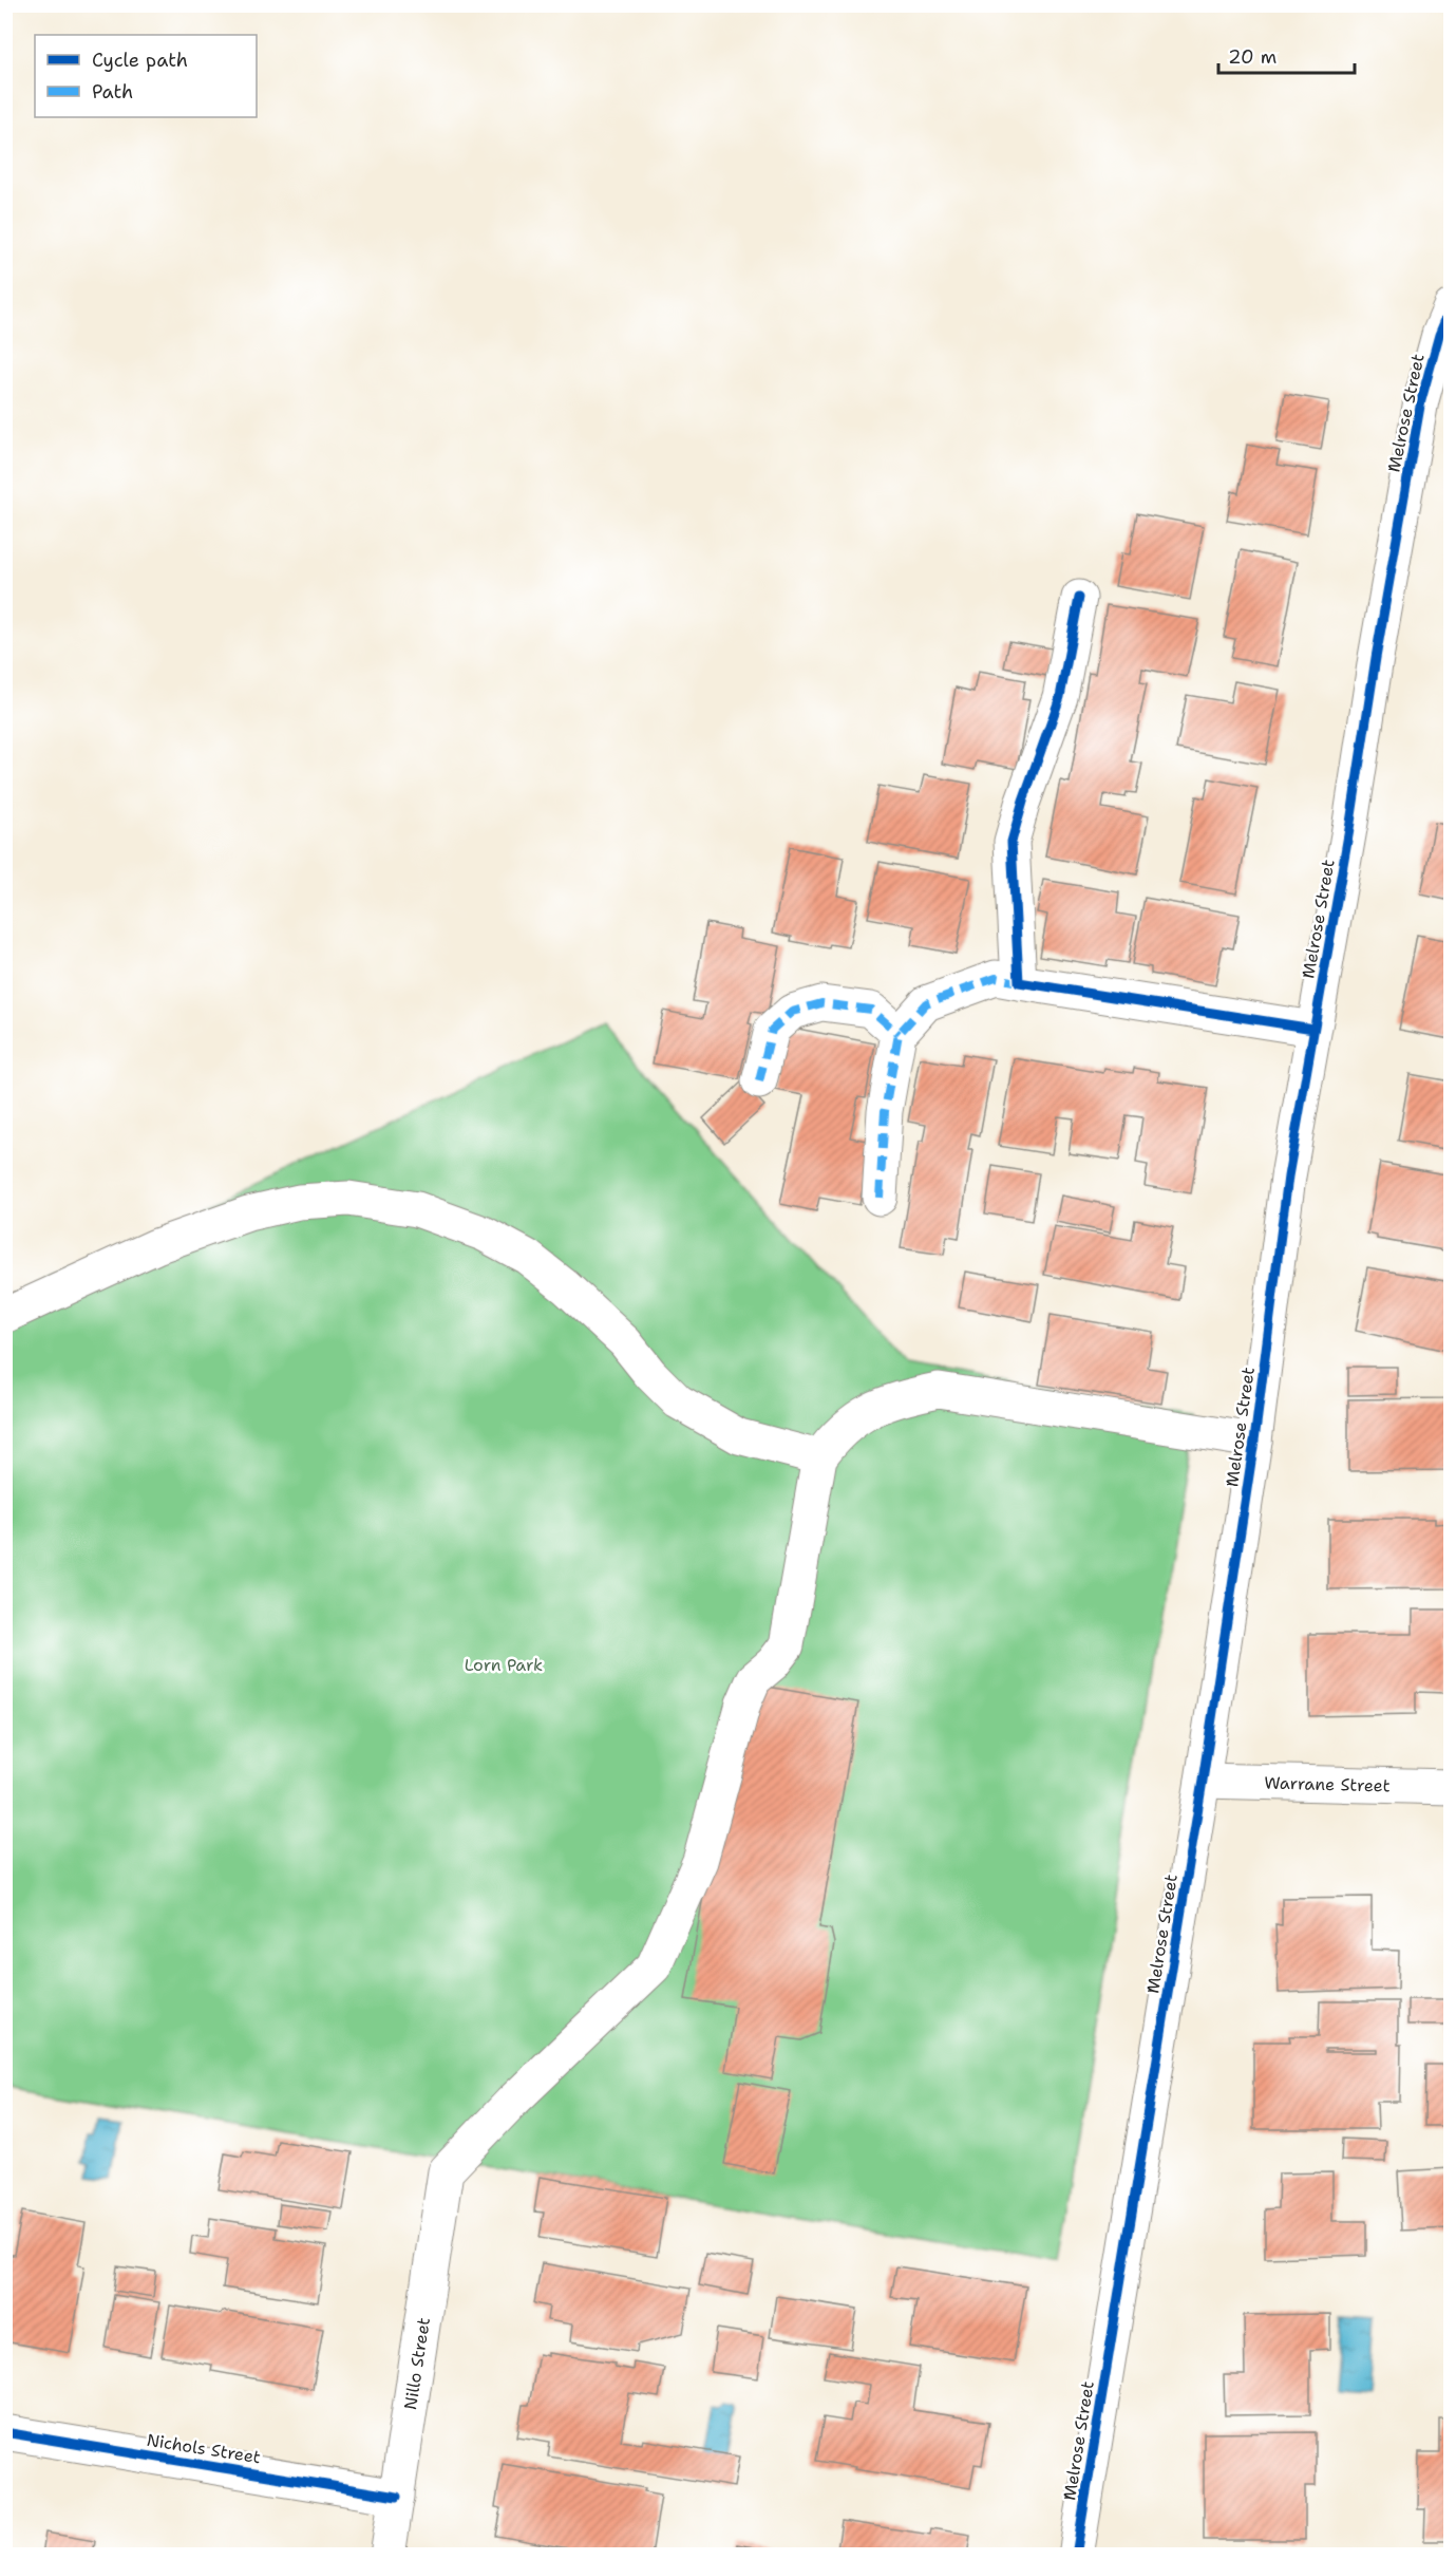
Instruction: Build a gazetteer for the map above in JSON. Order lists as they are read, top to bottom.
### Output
{
  "streets": {
    "street": [
      "Melrose Street",
      "Warrane Street",
      "Nillo Street",
      "Nichols Street"
    ]
  },
  "crossings": [
    ["Melrose Street", "Warrane Street"],
    ["Nillo Street", "Nichols Street"]
  ],
  "parks": ["Lorn Park"],
  "legend": ["Cycle path", "Path"],
  "scale_bar": "20 m"
}
